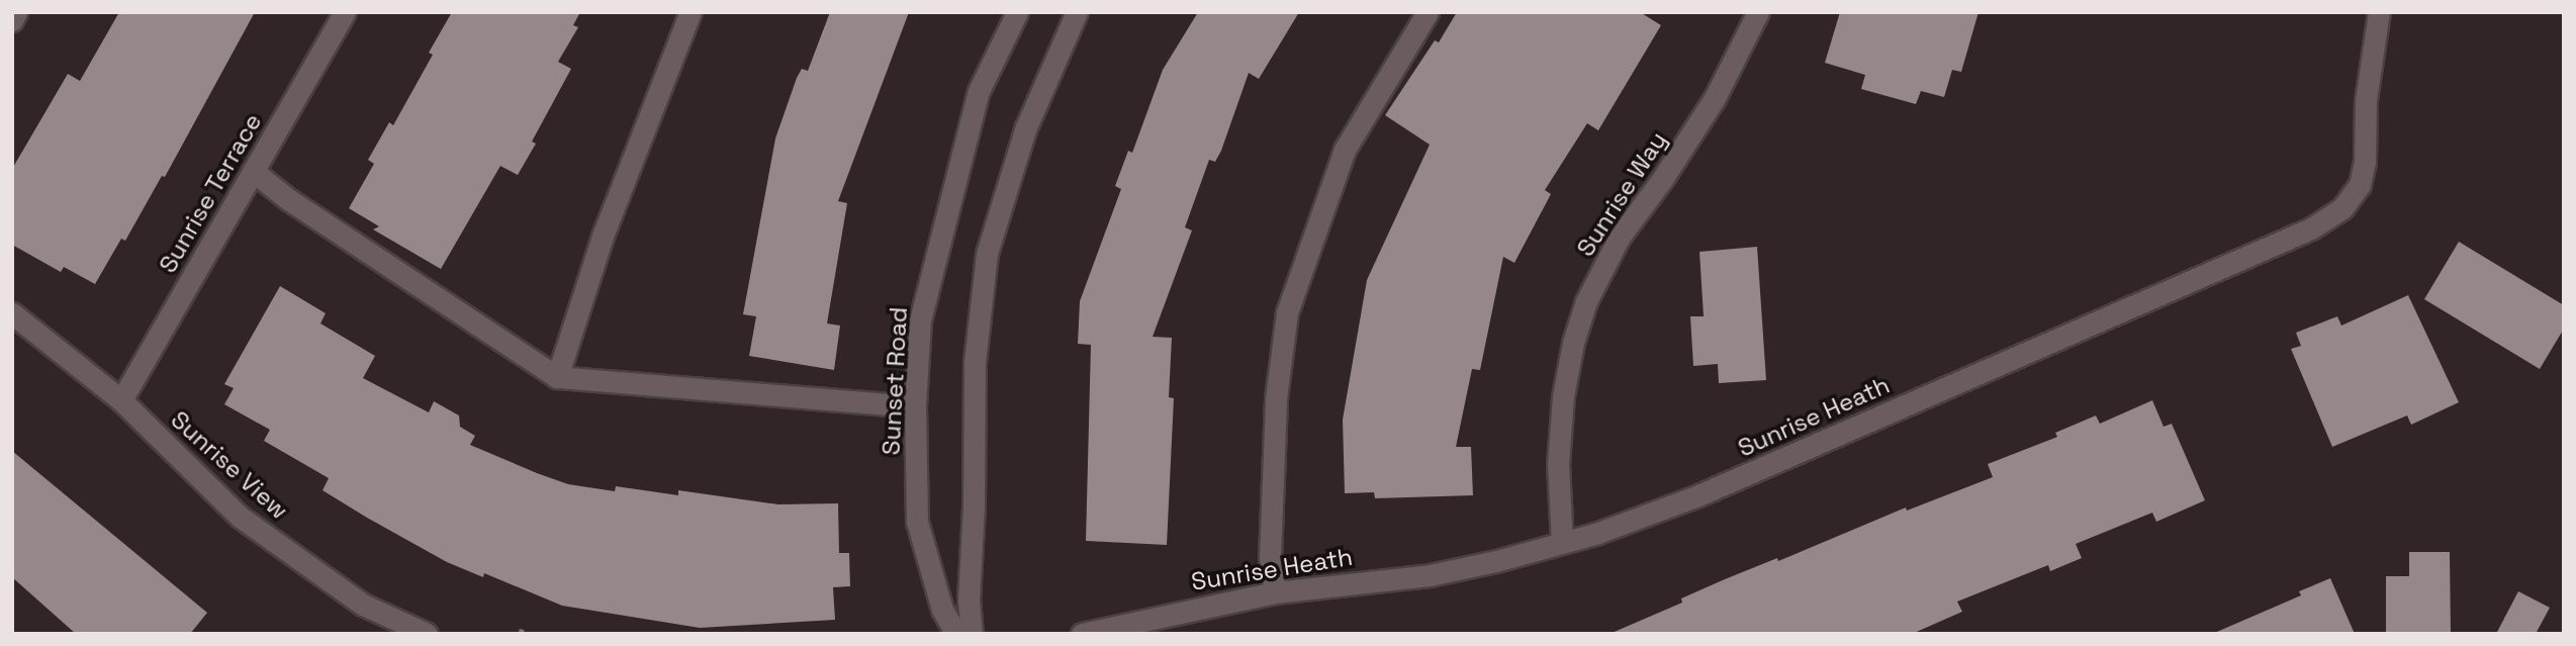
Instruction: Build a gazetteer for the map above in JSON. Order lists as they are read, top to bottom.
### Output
{
  "streets": {
    "street": [
      "Sunrise Terrace",
      "Sunrise Way",
      "Sunset Road",
      "Sunrise Heath",
      "Sunrise View"
    ]
  },
  "crossings": [
    ["Sunrise Terrace", "Sunrise View"],
    ["Sunrise Way", "Sunrise Heath"]
  ]
}
